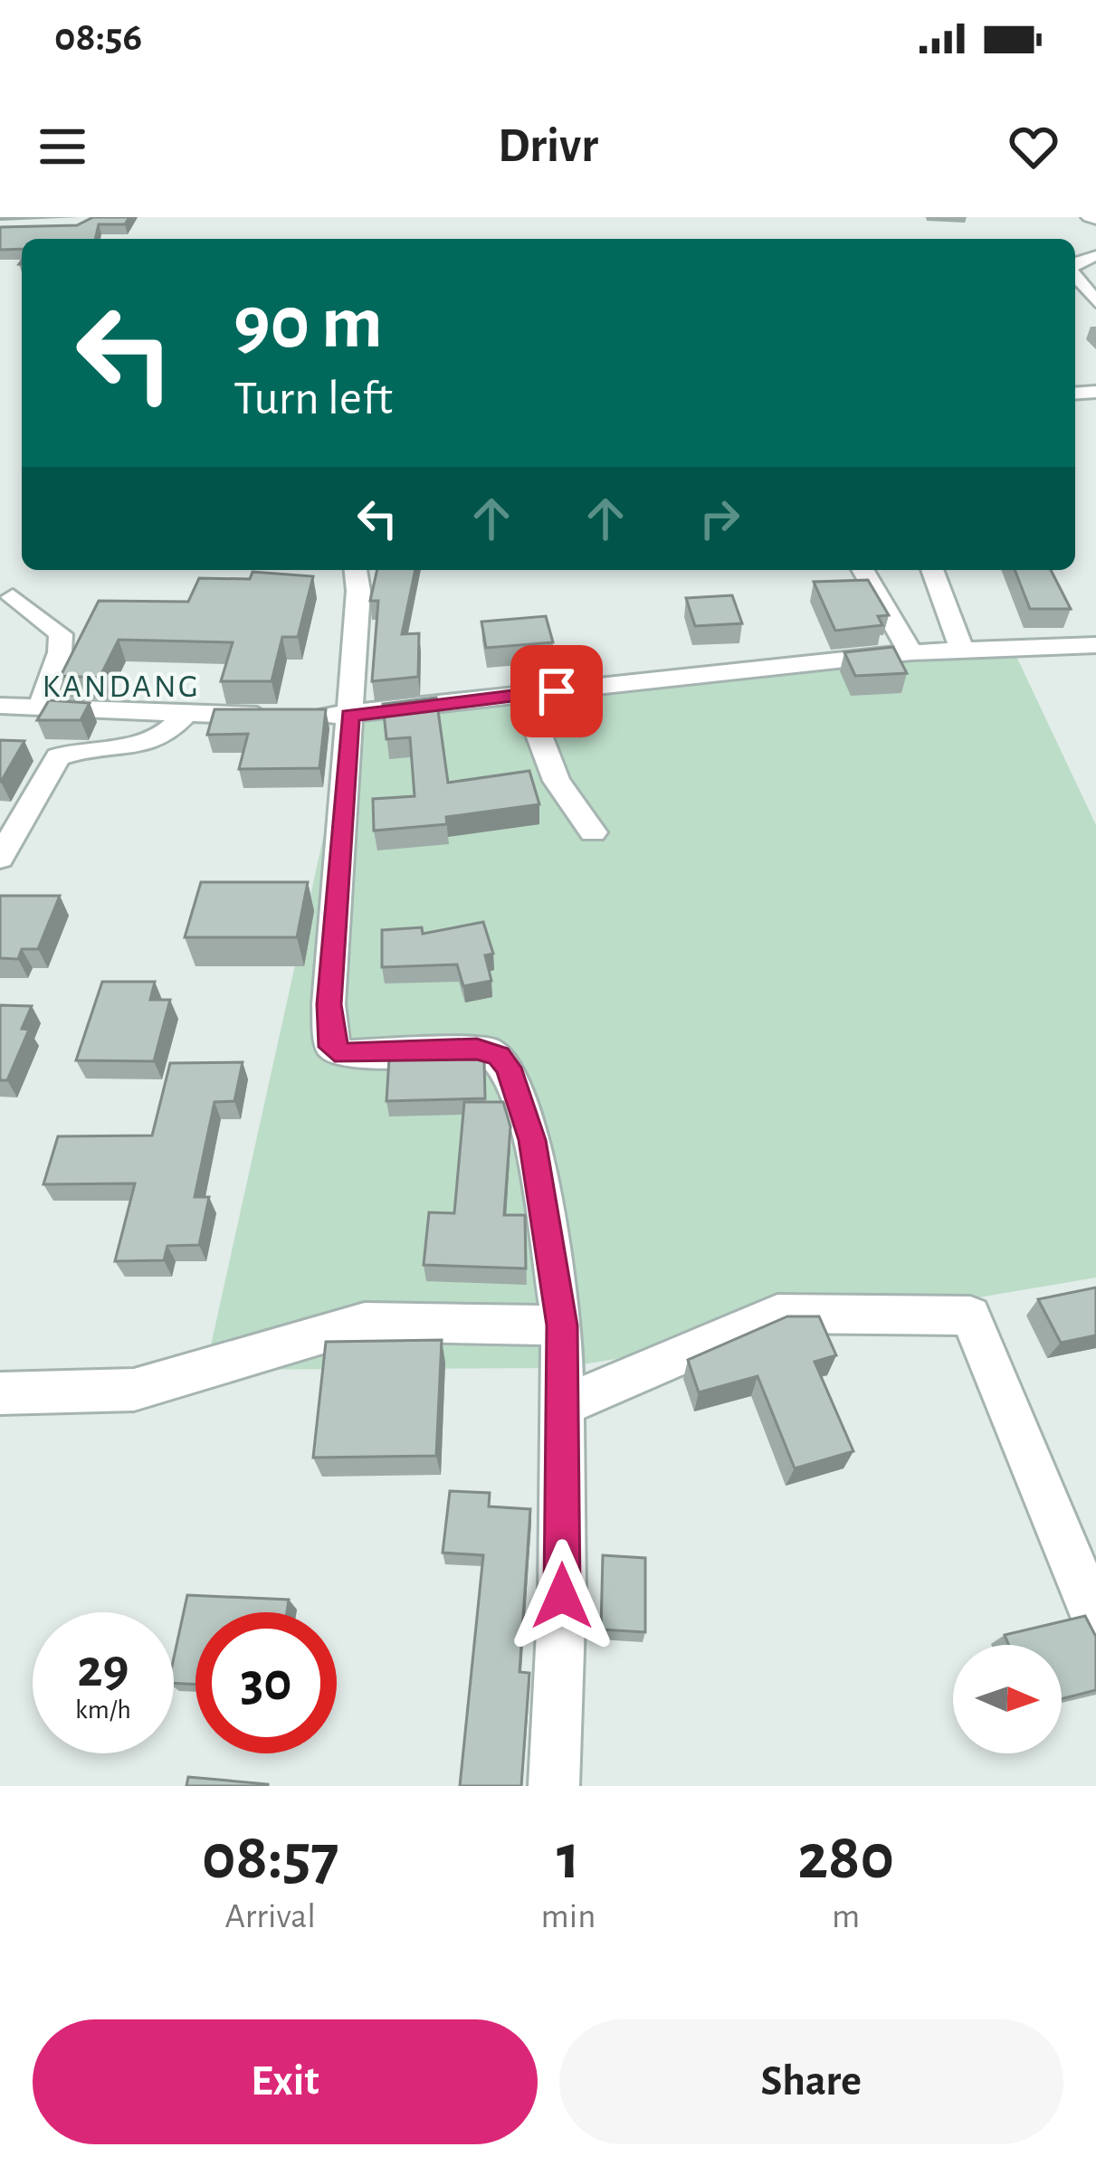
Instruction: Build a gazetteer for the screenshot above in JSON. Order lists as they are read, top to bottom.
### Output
{
  "districts": ["KANDANG"],
  "north": "right",
  "page": {
    "status": "08:56",
    "header": "Drivr",
    "turn": ["90 m", "Turn left"],
    "speed": "29 km/h",
    "limit": "30",
    "eta": [
      "08:57",
      "Arrival",
      "1",
      "min",
      "280",
      "m"
    ],
    "buttons": ["Exit", "Share"]
  }
}
